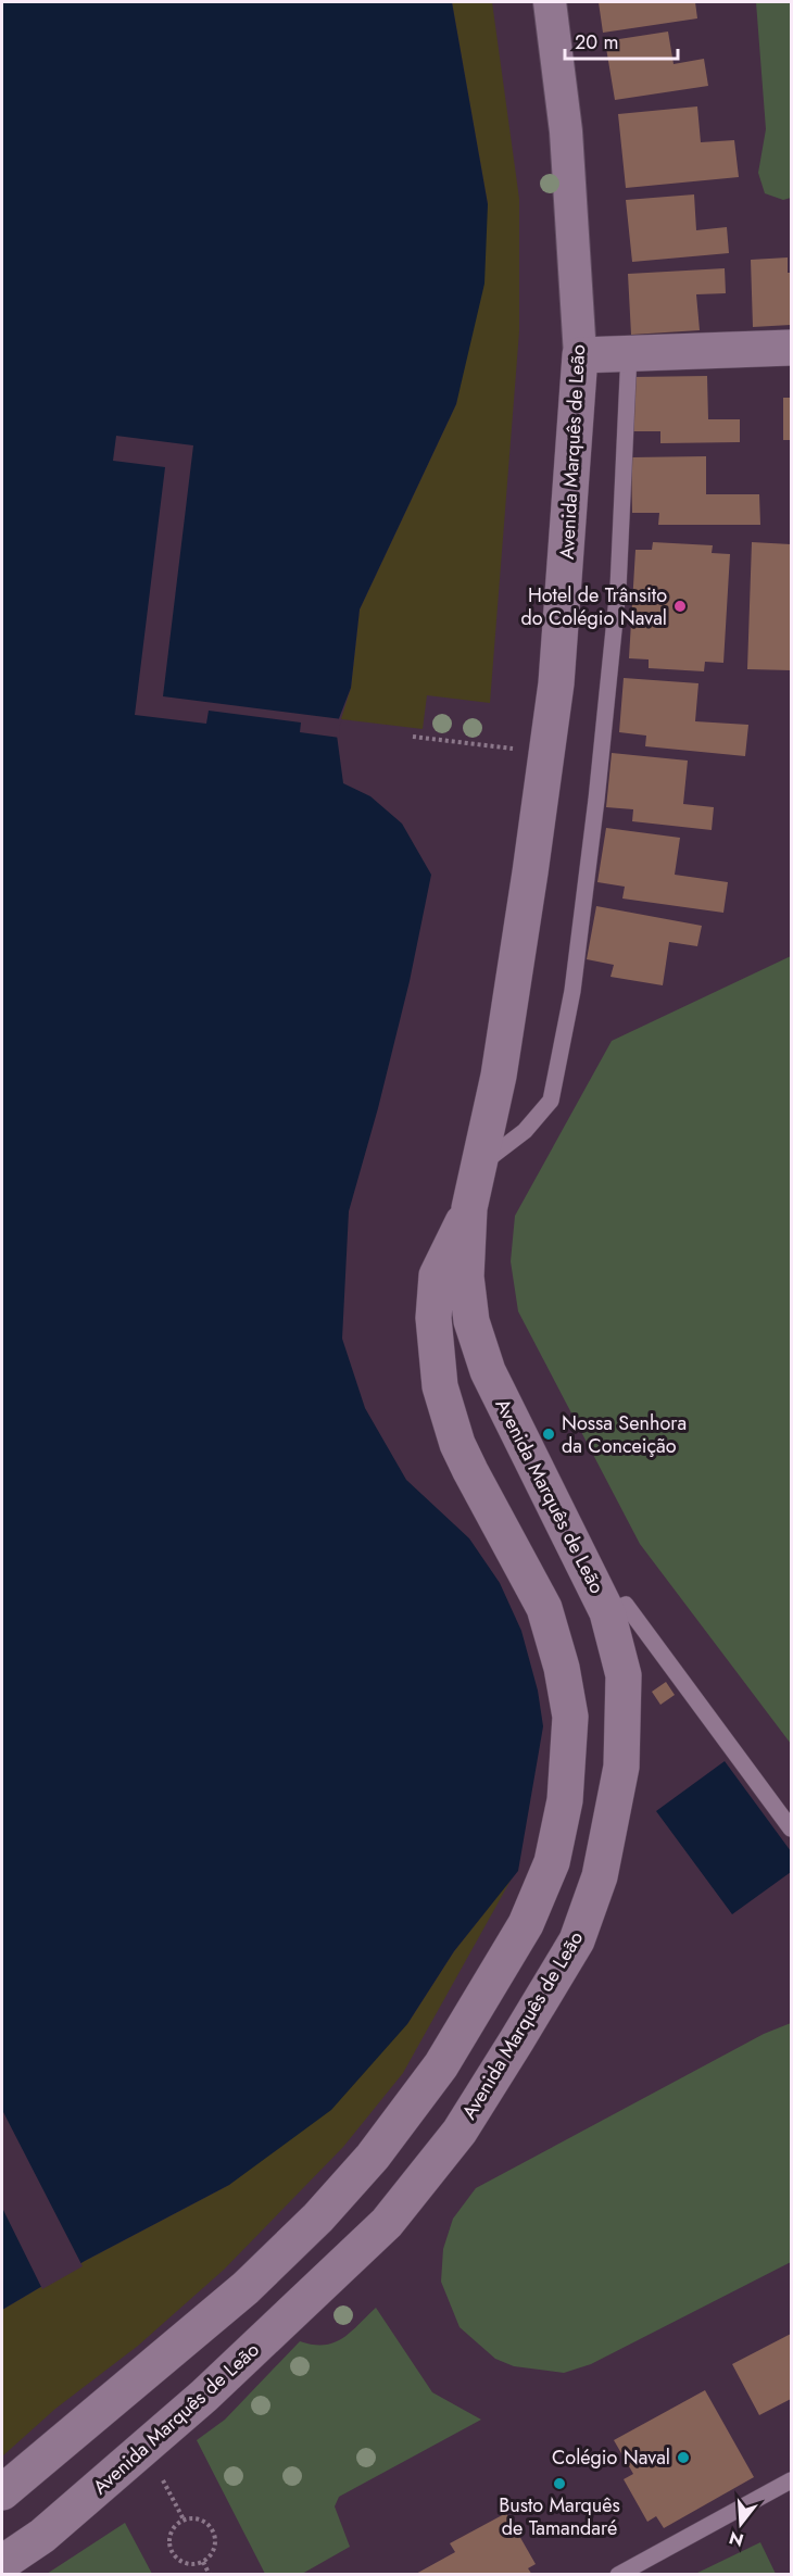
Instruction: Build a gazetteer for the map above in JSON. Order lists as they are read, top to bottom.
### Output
{
  "streets": {
    "main road": ["Avenida Marquês de Leão"]
  },
  "places": [
    "Hotel de Trânsito do Colégio Naval",
    "Nossa Senhora da Conceição",
    "Colégio Naval",
    "Busto Marquês de Tamandaré"
  ],
  "scale_bar": "20 m",
  "north": "bottom"
}
